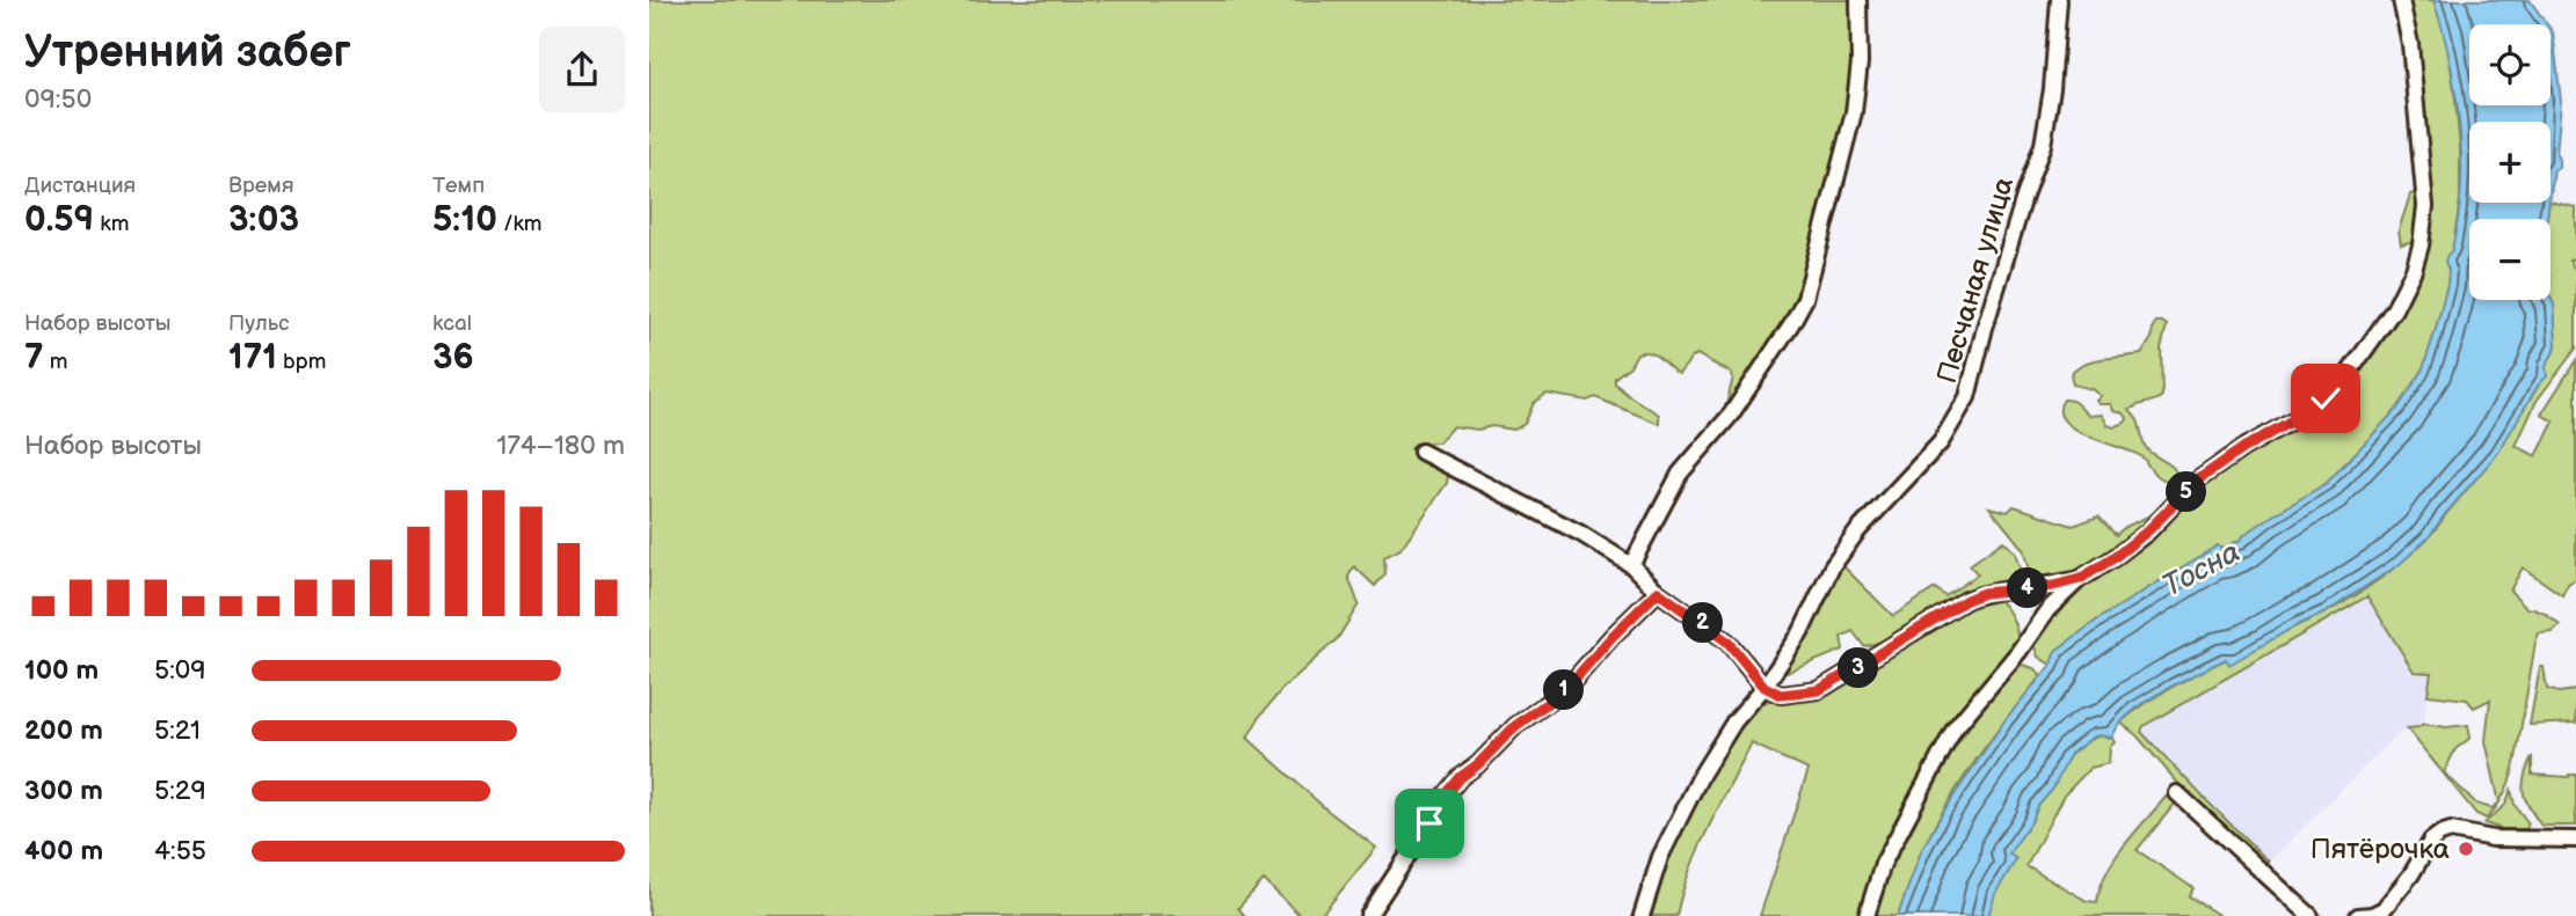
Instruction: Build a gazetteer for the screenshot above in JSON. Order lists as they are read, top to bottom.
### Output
{
  "streets": {
    "street": ["Песчаная улица"]
  },
  "water": ["Тосна"],
  "places": ["Пятёрочка"],
  "page": {
    "heading": ["Утренний забег", "09:50"],
    "map_buttons": ["+", "−"],
    "stats": [
      ["Дистанция", "0.59 km"],
      ["Время", "3:03"],
      ["Темп", "5:10 /km"],
      ["Набор высоты", "7 m"],
      ["Пульс", "171 bpm"],
      ["kcal", "36"]
    ],
    "chart": ["Набор высоты", "174–180 m"],
    "pins": [
      "5",
      "4",
      "2",
      "3",
      "1"
    ],
    "list": [
      {
        "name": "100 m",
        "note": "5:09"
      },
      {
        "name": "200 m",
        "note": "5:21"
      },
      {
        "name": "300 m",
        "note": "5:29"
      },
      {
        "name": "400 m",
        "note": "4:55"
      }
    ]
  }
}
